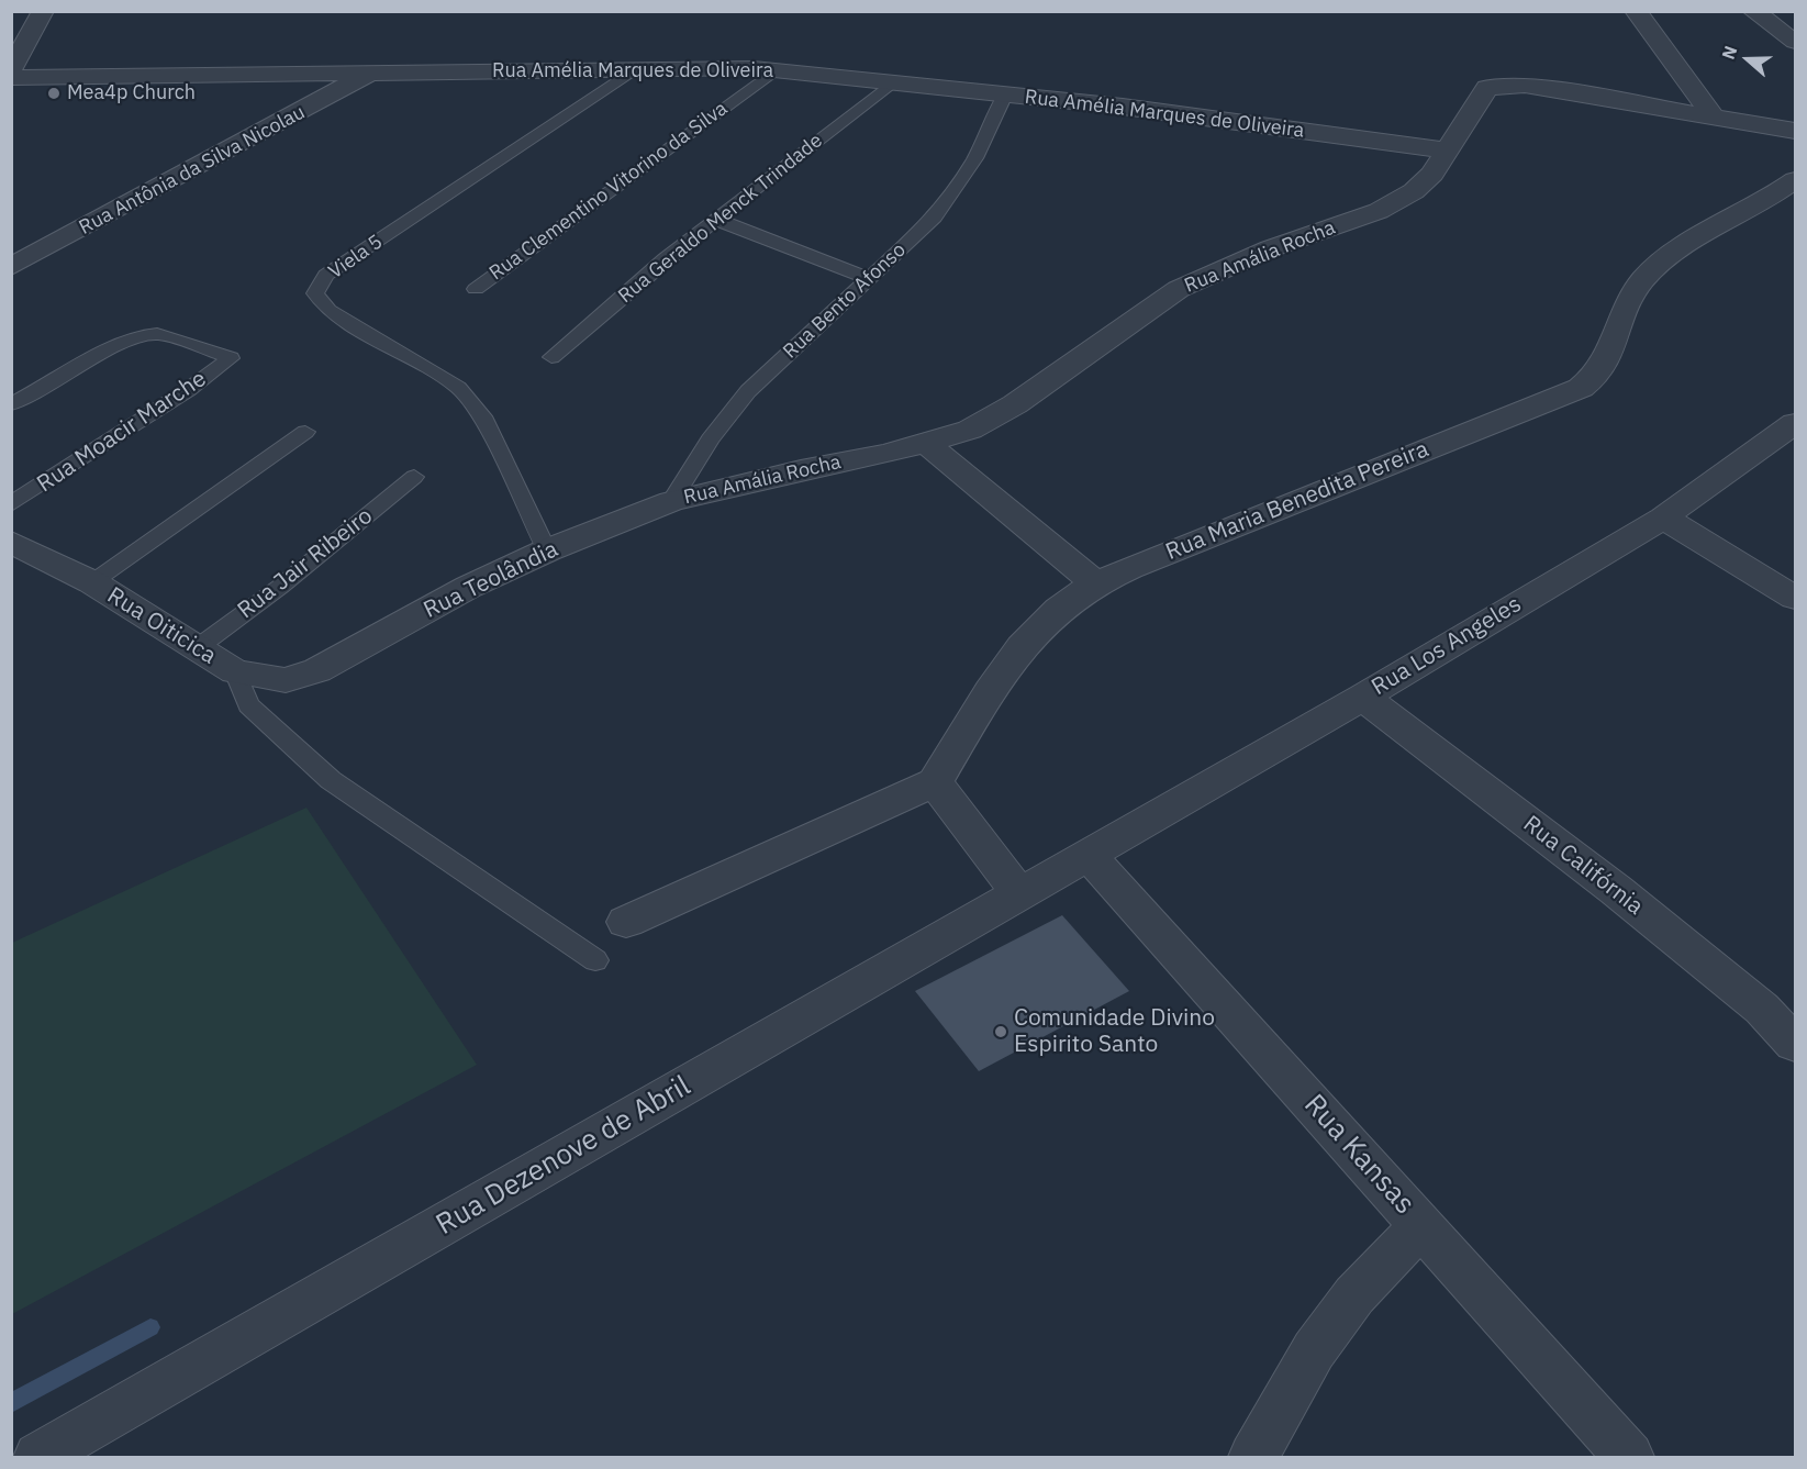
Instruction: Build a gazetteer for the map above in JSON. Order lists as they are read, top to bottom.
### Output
{
  "streets": {
    "street": [
      "Rua Amélia Marques de Oliveira",
      "Rua Antônia da Silva Nicolau",
      "Rua Amália Rocha",
      "Rua Maria Benedita Pereira",
      "Rua Teolândia",
      "Rua Oiticica",
      "Rua Los Angeles",
      "Rua Califórnia",
      "Rua Kansas",
      "Rua Dezenove de Abril"
    ],
    "lane": [
      "Rua Clementino Vitorino da Silva",
      "Rua Geraldo Menck Trindade",
      "Viela 5",
      "Rua Bento Afonso",
      "Rua Moacir Marche",
      "Rua Jair Ribeiro"
    ]
  },
  "crossings": [
    ["Rua Amélia Marques de Oliveira", "Rua Antônia da Silva Nicolau"],
    ["Rua Amélia Marques de Oliveira", "Rua Clementino Vitorino da Silva"],
    ["Rua Amélia Marques de Oliveira", "Rua Geraldo Menck Trindade"],
    ["Rua Amélia Marques de Oliveira", "Viela 5"],
    ["Rua Amélia Marques de Oliveira", "Rua Amália Rocha"],
    ["Rua Amélia Marques de Oliveira", "Rua Bento Afonso"],
    ["Viela 5", "Rua Teolândia"],
    ["Rua Amália Rocha", "Rua Bento Afonso"],
    ["Rua Amália Rocha", "Rua Teolândia"],
    ["Rua Bento Afonso", "Rua Teolândia"],
    ["Rua Jair Ribeiro", "Rua Oiticica"],
    ["Rua Teolândia", "Rua Oiticica"],
    ["Rua Los Angeles", "Rua Califórnia"],
    ["Rua Los Angeles", "Rua Kansas"],
    ["Rua Los Angeles", "Rua Dezenove de Abril"],
    ["Rua Kansas", "Rua Dezenove de Abril"]
  ],
  "places": ["Mea4p Church", "Comunidade Divino Espirito Santo"],
  "north": "left"
}
